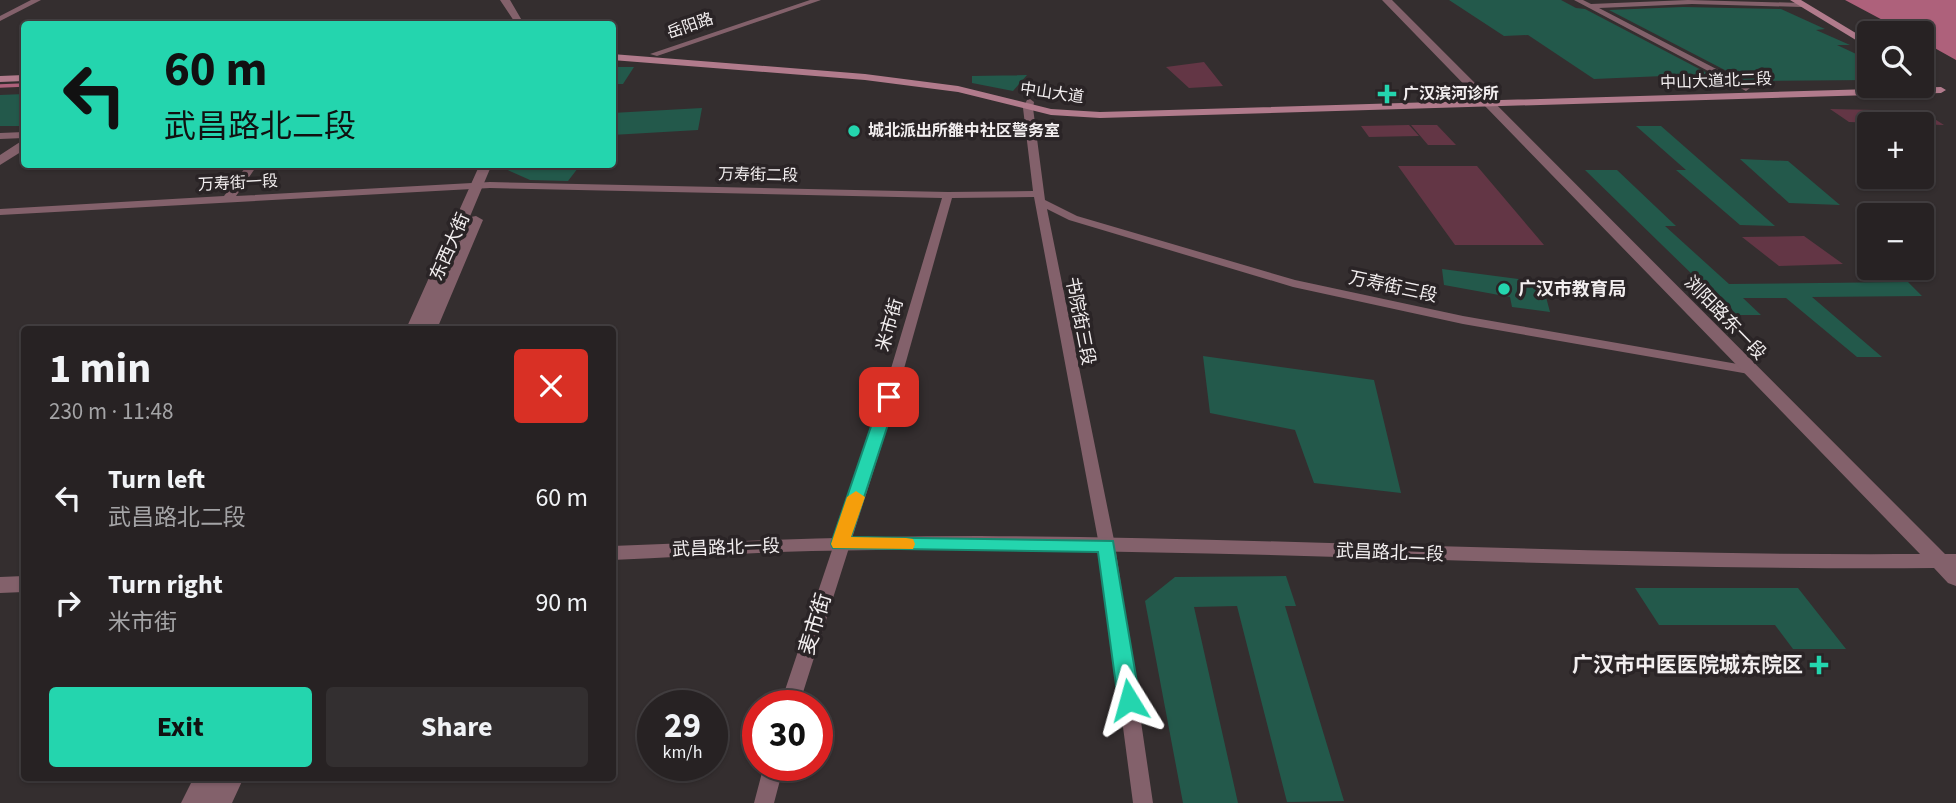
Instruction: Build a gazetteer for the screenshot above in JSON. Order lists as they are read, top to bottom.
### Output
{
  "streets": {
    "main road": ["中山大道北二段", "中山大道"],
    "street": [
      "岳阳路",
      "万寿街二段",
      "万寿街一段",
      "东西大街",
      "万寿街三段",
      "浏阳路东一段",
      "书院街三段",
      "米市街",
      "武昌路北一段",
      "武昌路北二段",
      "麦市街"
    ]
  },
  "crossings": [
    ["岳阳路", "中山大道"],
    ["中山大道北二段", "中山大道"],
    ["中山大道北二段", "浏阳路东一段"],
    ["中山大道", "浏阳路东一段"],
    ["中山大道", "书院街三段"],
    ["万寿街二段", "万寿街一段"],
    ["万寿街二段", "东西大街"],
    ["万寿街二段", "万寿街三段"],
    ["万寿街二段", "书院街三段"],
    ["万寿街二段", "米市街"],
    ["万寿街一段", "东西大街"],
    ["万寿街三段", "浏阳路东一段"],
    ["万寿街三段", "书院街三段"],
    ["浏阳路东一段", "武昌路北二段"],
    ["书院街三段", "武昌路北二段"],
    ["米市街", "武昌路北一段"],
    ["米市街", "武昌路北二段"],
    ["米市街", "麦市街"],
    ["武昌路北一段", "武昌路北二段"],
    ["武昌路北一段", "麦市街"],
    ["武昌路北二段", "麦市街"]
  ],
  "places": {
    "health": ["广汉滨河诊所", "广汉市中医医院城东院区"],
    "other": ["城北派出所雒中社区警务室", "广汉市教育局"]
  },
  "page": {
    "map_buttons": ["+", "−"],
    "turn": ["60 m", "武昌路北二段"],
    "heading": ["1 min", "230 m · 11:48"],
    "list": [
      {
        "name": "Turn left",
        "note": "武昌路北二段",
        "value": "60 m"
      },
      {
        "name": "Turn right",
        "note": "米市街",
        "value": "90 m"
      }
    ],
    "buttons": ["Exit", "Share"],
    "speed": "29 km/h",
    "limit": "30"
  }
}
